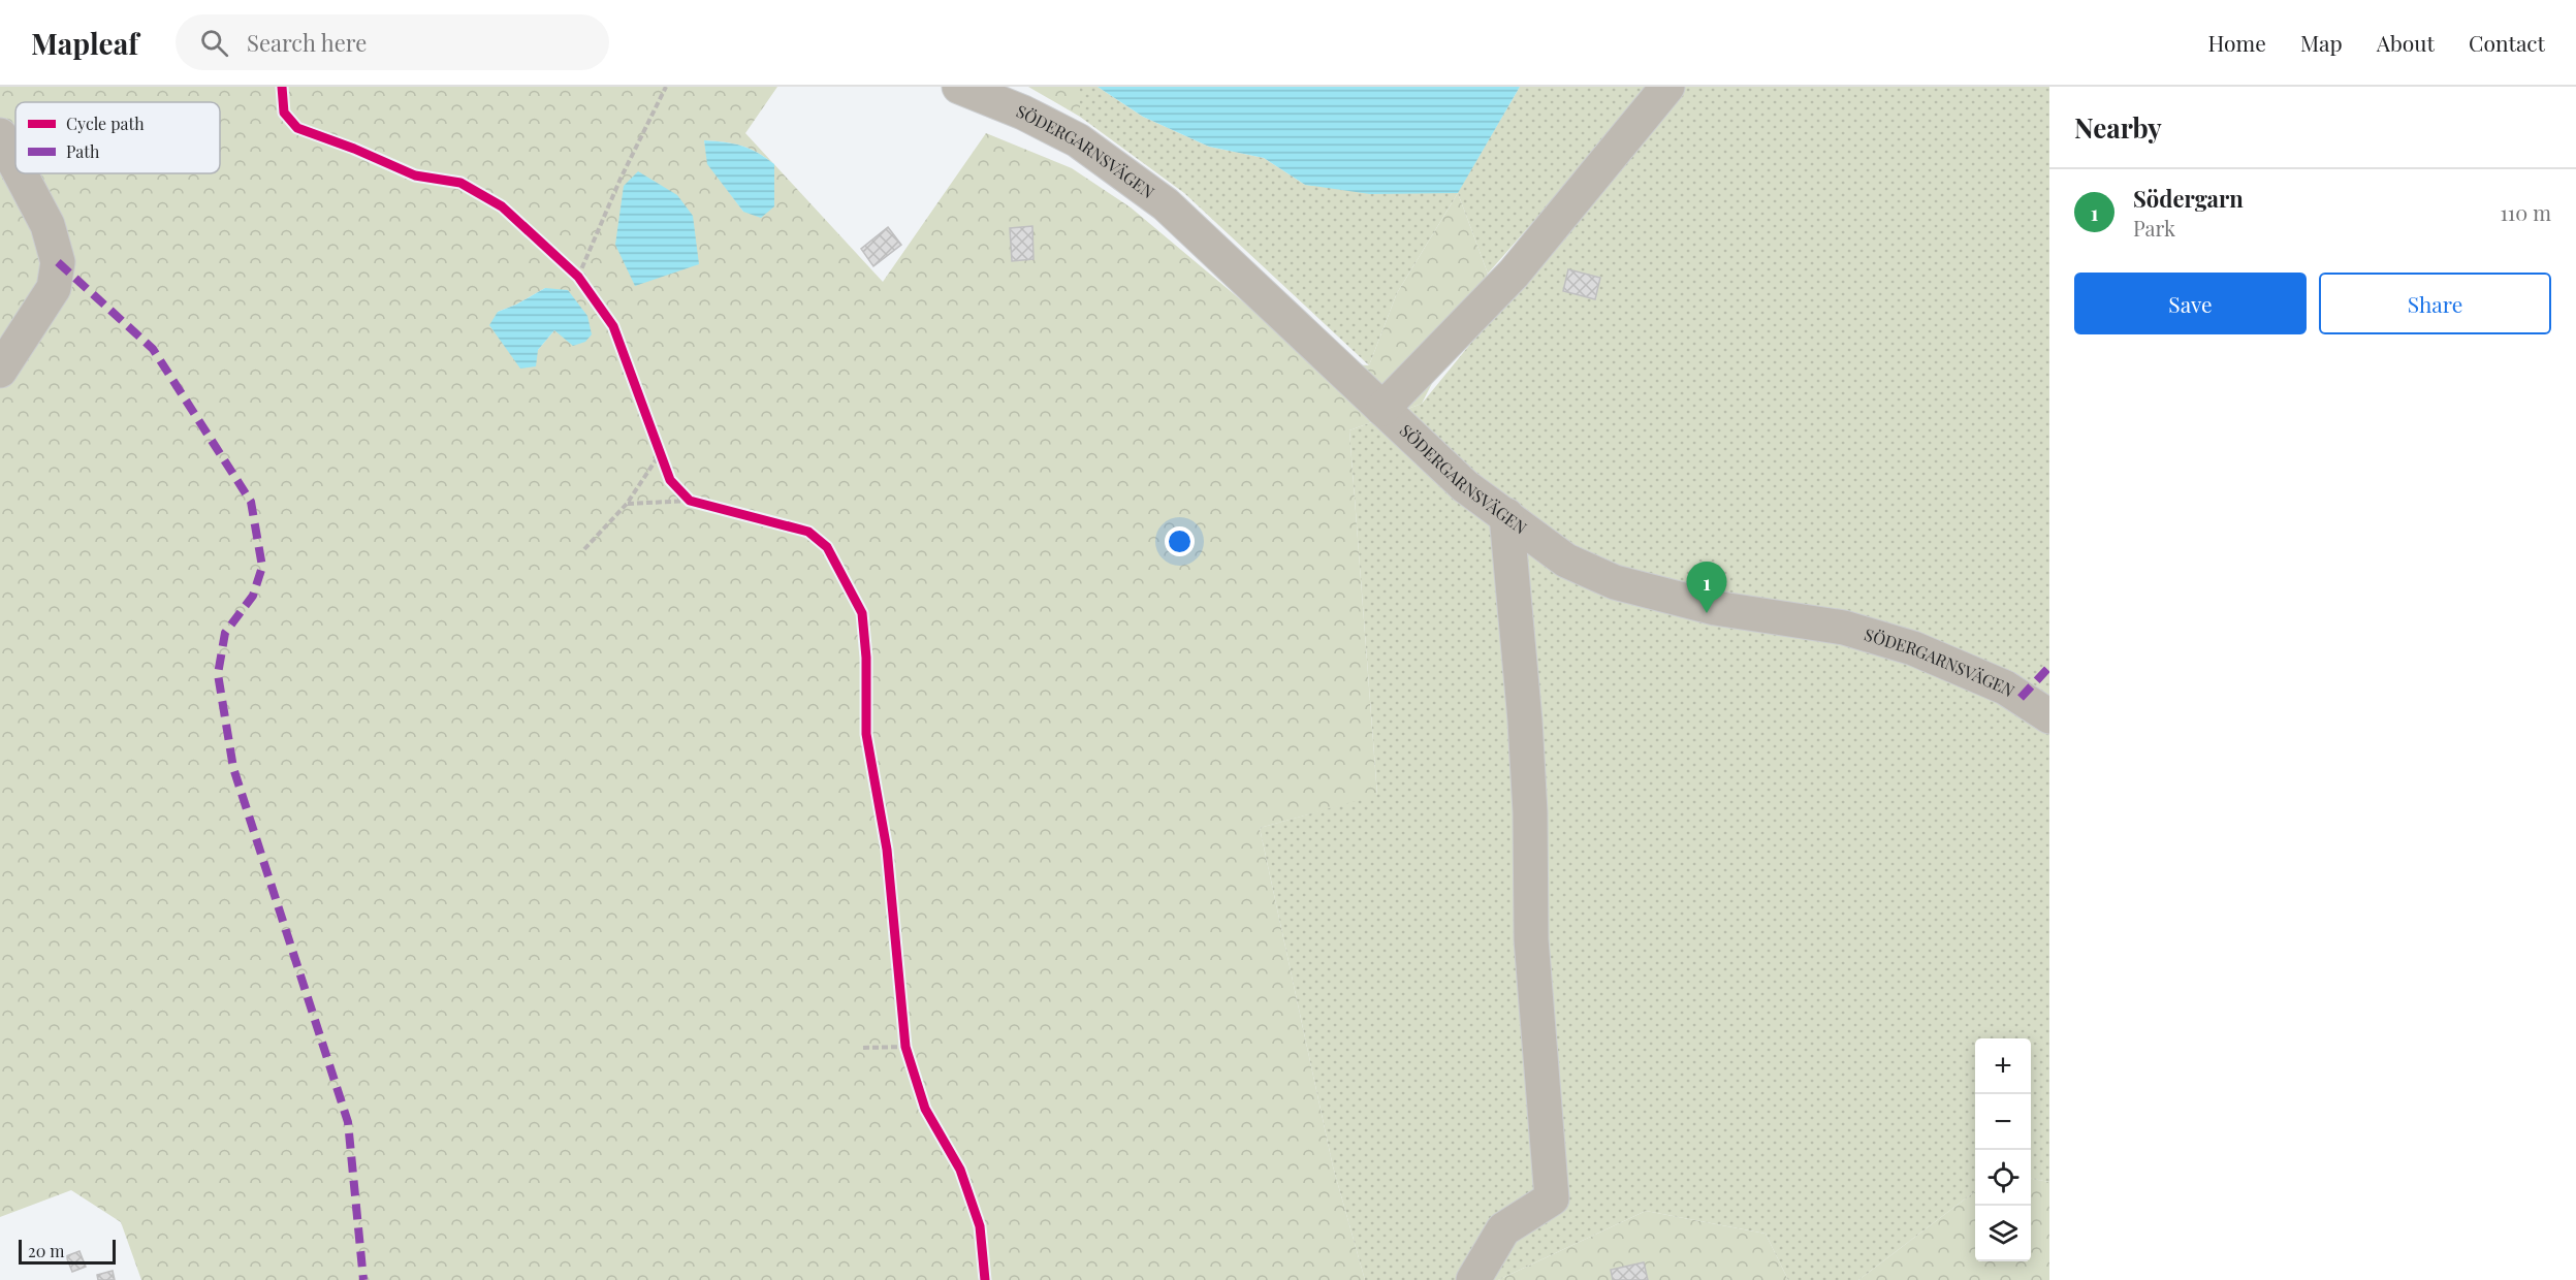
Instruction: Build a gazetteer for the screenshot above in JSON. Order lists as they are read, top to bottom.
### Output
{
  "streets": {
    "lane": ["SÖDERGARNSVÄGEN"]
  },
  "legend": ["Cycle path", "Path"],
  "scale_bar": "20 m",
  "page": {
    "header": "Mapleaf",
    "search": "Search here",
    "nav": [
      "Home",
      "Map",
      "About",
      "Contact"
    ],
    "heading": "Nearby",
    "list": [
      {
        "mark": "1",
        "name": "Södergarn",
        "note": "Park",
        "value": "110 m"
      }
    ],
    "buttons": ["Save", "Share"],
    "pins": "1",
    "map_buttons": ["+", "−"],
    "scale": "20 m"
  }
}
